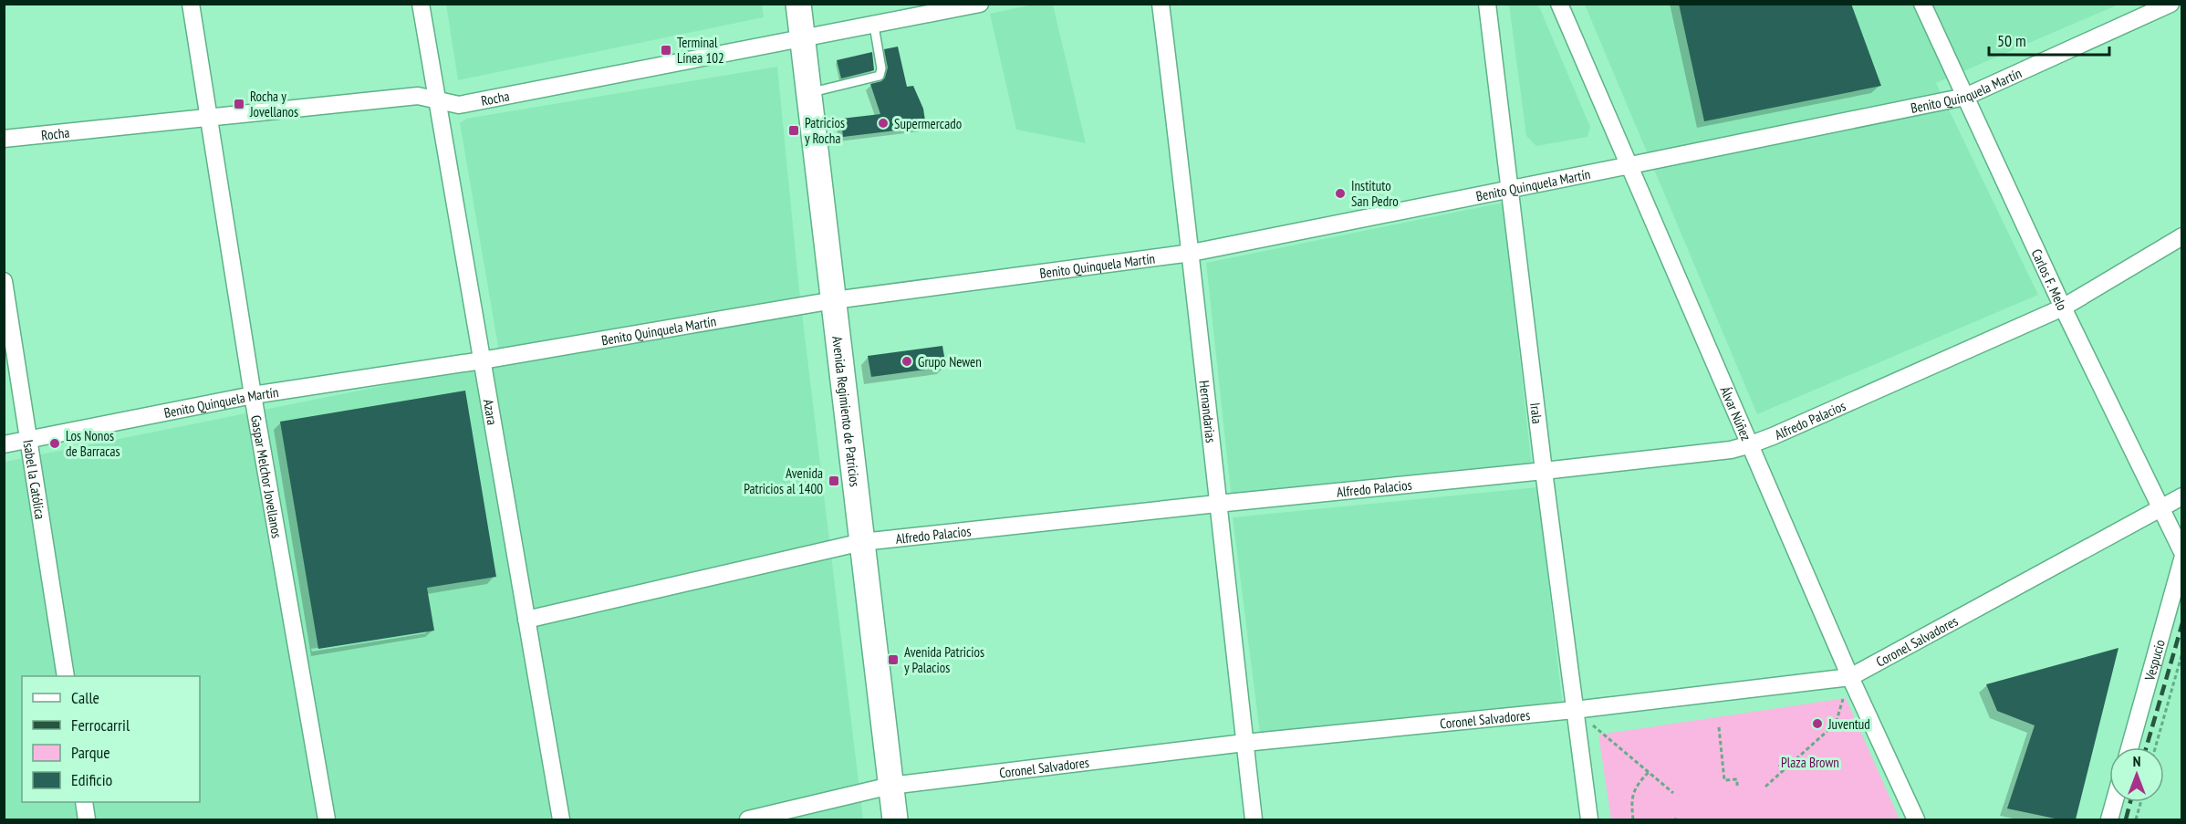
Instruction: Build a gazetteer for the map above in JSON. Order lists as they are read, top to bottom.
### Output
{
  "streets": {
    "main road": ["Avenida Regimiento de Patricios"],
    "street": [
      "Benito Quinquela Martín",
      "Rocha",
      "Carlos F. Melo",
      "Hernandarias",
      "Azara",
      "Irala",
      "Álvar Núñez",
      "Alfredo Palacios",
      "Gaspar Melchor Jovellanos",
      "Isabel la Católica",
      "Coronel Salvadores",
      "Vespucio"
    ]
  },
  "crossings": [
    ["Benito Quinquela Martín", "Carlos F. Melo"],
    ["Benito Quinquela Martín", "Avenida Regimiento de Patricios"],
    ["Benito Quinquela Martín", "Hernandarias"],
    ["Benito Quinquela Martín", "Azara"],
    ["Benito Quinquela Martín", "Irala"],
    ["Benito Quinquela Martín", "Álvar Núñez"],
    ["Benito Quinquela Martín", "Gaspar Melchor Jovellanos"],
    ["Benito Quinquela Martín", "Isabel la Católica"],
    ["Rocha", "Avenida Regimiento de Patricios"],
    ["Rocha", "Azara"],
    ["Rocha", "Gaspar Melchor Jovellanos"],
    ["Carlos F. Melo", "Alfredo Palacios"],
    ["Carlos F. Melo", "Coronel Salvadores"],
    ["Avenida Regimiento de Patricios", "Alfredo Palacios"],
    ["Avenida Regimiento de Patricios", "Coronel Salvadores"],
    ["Hernandarias", "Alfredo Palacios"],
    ["Hernandarias", "Coronel Salvadores"],
    ["Azara", "Alfredo Palacios"],
    ["Irala", "Alfredo Palacios"],
    ["Irala", "Coronel Salvadores"],
    ["Álvar Núñez", "Alfredo Palacios"],
    ["Álvar Núñez", "Coronel Salvadores"]
  ],
  "parks": ["Plaza Brown"],
  "places": {
    "transit": [
      "Terminal Línea 102",
      "Rocha y Jovellanos",
      "Patricios y Rocha",
      "Avenida Patricios al 1400",
      "Avenida Patricios y Palacios"
    ],
    "other": [
      "Supermercado",
      "Instituto San Pedro",
      "Grupo Newen",
      "Los Nonos de Barracas",
      "Juventud"
    ]
  },
  "legend": [
    "Calle",
    "Ferrocarril",
    "Parque",
    "Edificio"
  ],
  "scale_bar": "50 m",
  "north": "top"
}
